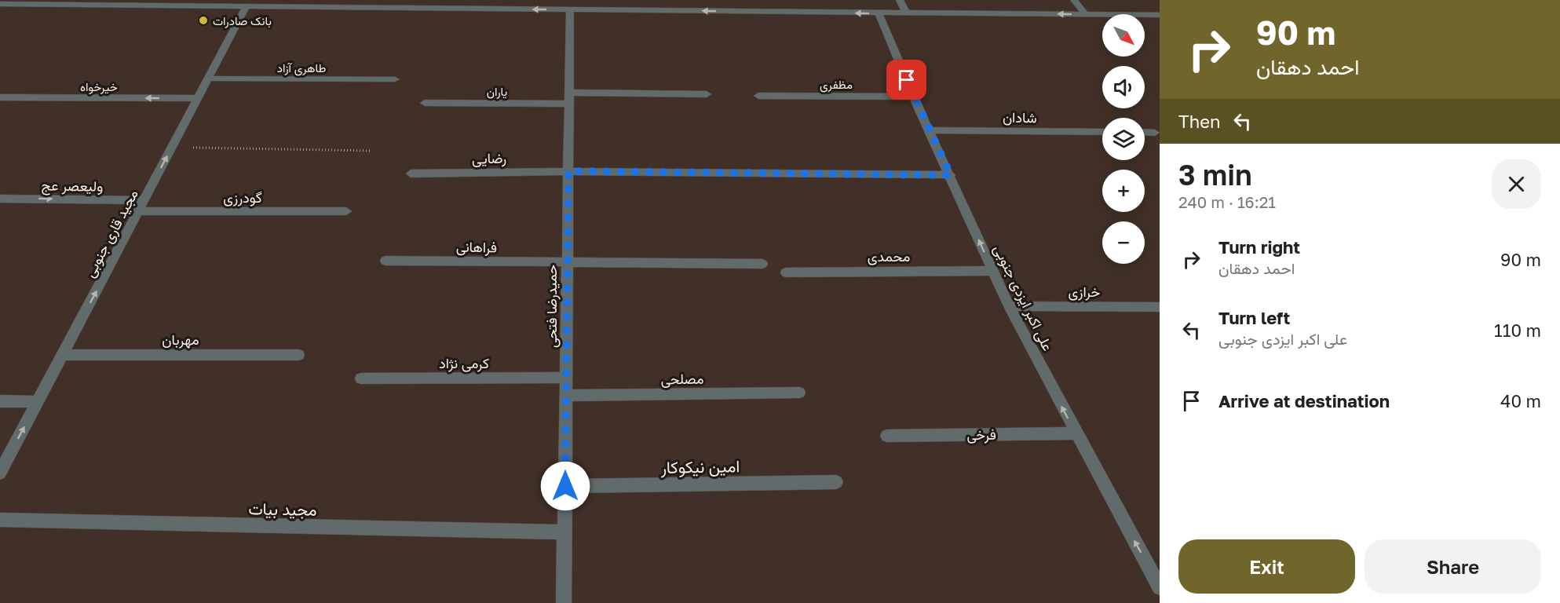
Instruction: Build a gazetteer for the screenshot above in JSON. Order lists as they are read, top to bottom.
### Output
{
  "streets": {
    "street": [
      "طاهری آزاد",
      "مظفری",
      "خیرخواه",
      "یاران",
      "شادان",
      "رضایی",
      "ولیعصر عج",
      "گودرزی",
      "مجید قاری جنوبی",
      "فراهانی",
      "محمدی",
      "خرازی",
      "علی اکبر ایزدی جنوبی",
      "حمیدرضا فتحی",
      "مهربان",
      "کرمی نژاد",
      "مصلحی",
      "فرخی",
      "امین نیکوکار",
      "مجید بیات"
    ]
  },
  "crossings": [
    ["طاهری آزاد", "مجید قاری جنوبی"],
    ["مظفری", "علی اکبر ایزدی جنوبی"],
    ["خیرخواه", "مجید قاری جنوبی"],
    ["یاران", "حمیدرضا فتحی"],
    ["شادان", "علی اکبر ایزدی جنوبی"],
    ["رضایی", "علی اکبر ایزدی جنوبی"],
    ["رضایی", "حمیدرضا فتحی"],
    ["ولیعصر عج", "مجید قاری جنوبی"],
    ["گودرزی", "مجید قاری جنوبی"],
    ["مجید قاری جنوبی", "مهربان"],
    ["فراهانی", "حمیدرضا فتحی"],
    ["محمدی", "علی اکبر ایزدی جنوبی"],
    ["خرازی", "علی اکبر ایزدی جنوبی"],
    ["علی اکبر ایزدی جنوبی", "فرخی"],
    ["حمیدرضا فتحی", "کرمی نژاد"],
    ["حمیدرضا فتحی", "مصلحی"],
    ["حمیدرضا فتحی", "امین نیکوکار"],
    ["حمیدرضا فتحی", "مجید بیات"]
  ],
  "one_way": ["ولیعصر عج", "مجید قاری جنوبی", "علی اکبر ایزدی جنوبی"],
  "places": ["بانک صادرات"],
  "north": "bottom right",
  "page": {
    "turn": ["90 m", "احمد دهقان"],
    "map_buttons": ["+", "−"],
    "then": "Then",
    "heading": ["3 min", "240 m · 16:21"],
    "list": [
      {
        "name": "Turn right",
        "note": "احمد دهقان",
        "value": "90 m"
      },
      {
        "name": "Turn left",
        "note": "علی اکبر ایزدی جنوبی",
        "value": "110 m"
      },
      {
        "name": "Arrive at destination",
        "value": "40 m"
      }
    ],
    "buttons": ["Exit", "Share"]
  }
}
